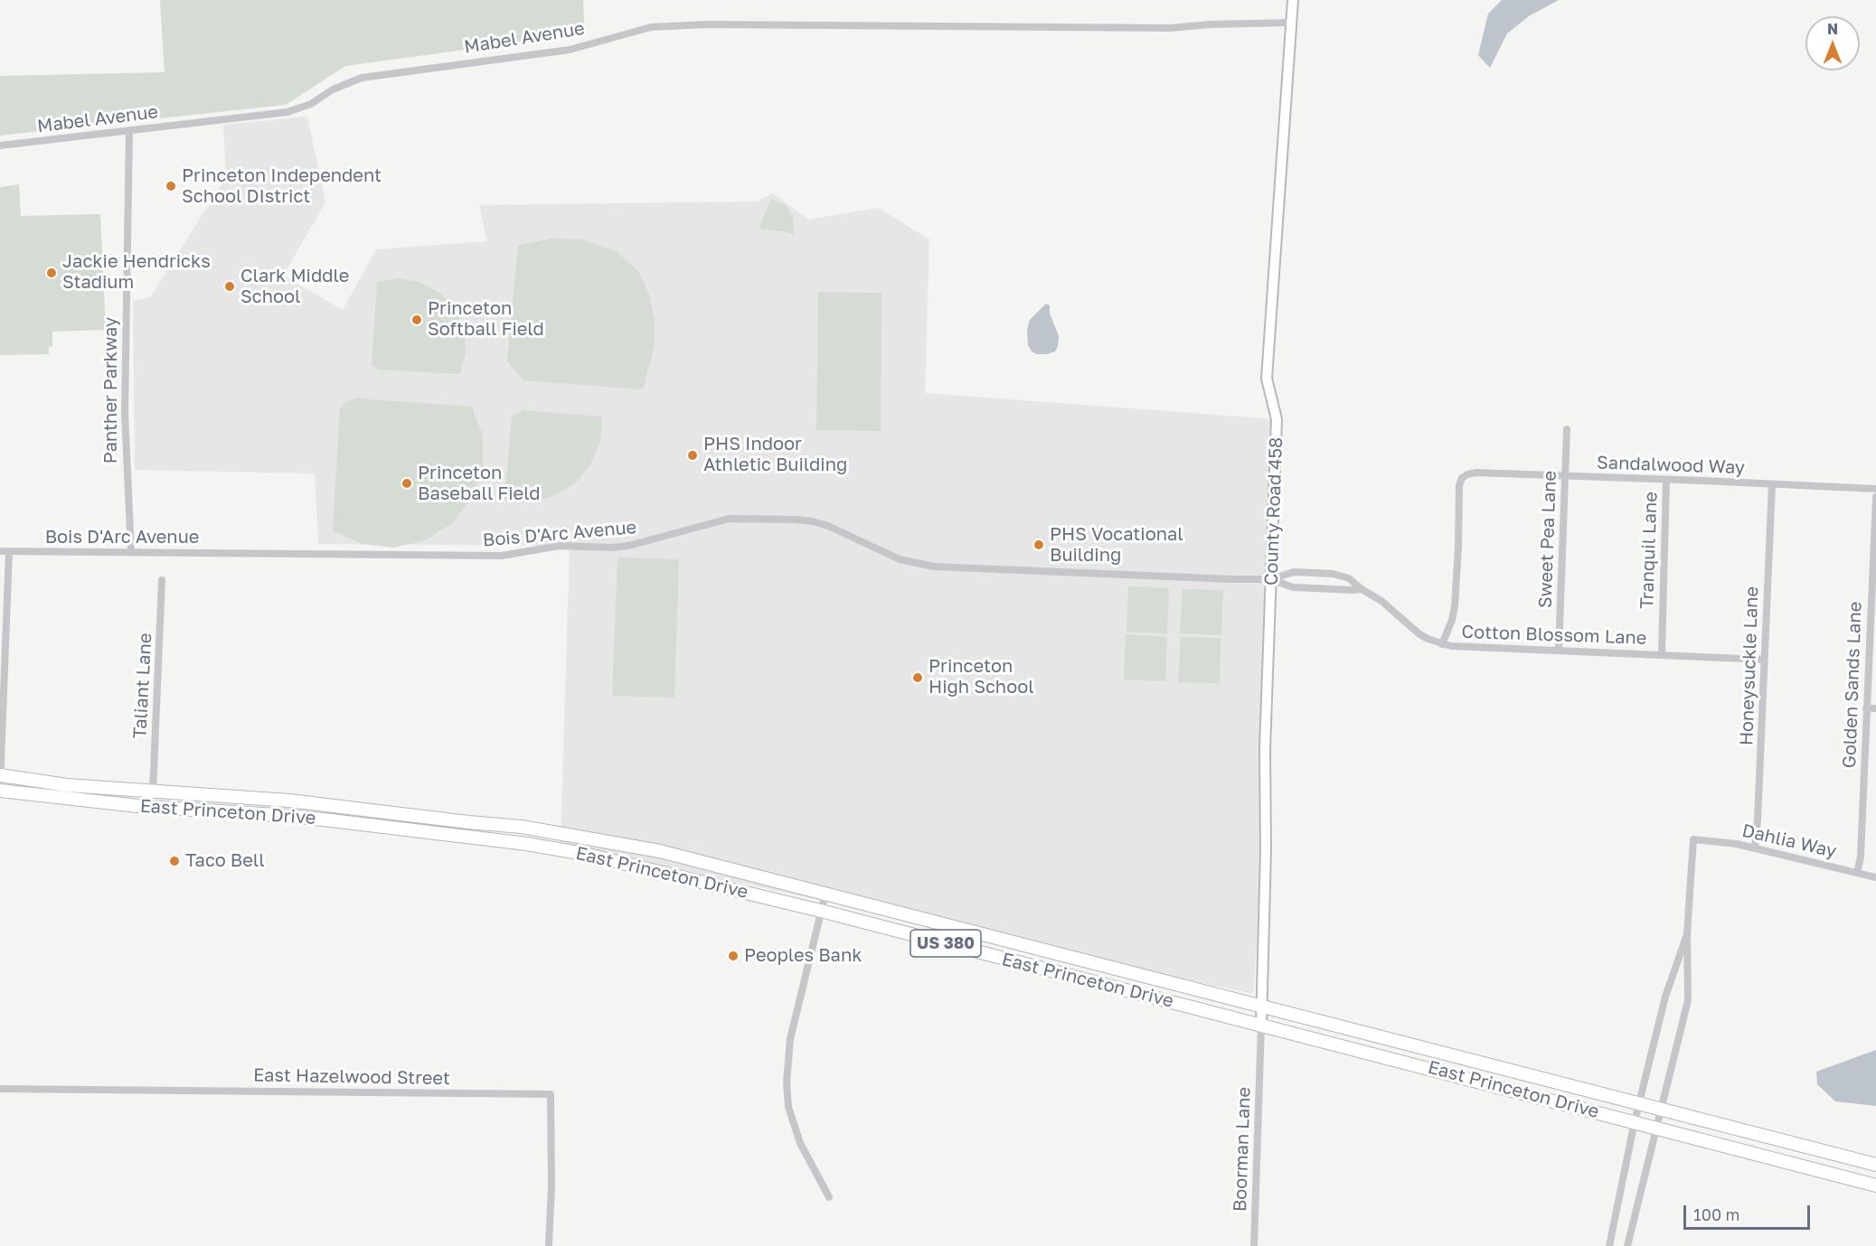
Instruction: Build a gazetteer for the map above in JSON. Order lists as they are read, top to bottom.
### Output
{
  "streets": {
    "highway": ["East Princeton Drive", "US 380"],
    "street": [
      "Mabel Avenue",
      "Panther Parkway",
      "Sandalwood Way",
      "County Road 458",
      "Bois D'Arc Avenue",
      "Sweet Pea Lane",
      "Tranquil Lane",
      "Cotton Blossom Lane",
      "Honeysuckle Lane",
      "Golden Sands Lane",
      "Taliant Lane",
      "Dahlia Way",
      "East Hazelwood Street",
      "Boorman Lane"
    ]
  },
  "crossings": [
    ["Mabel Avenue", "Panther Parkway"],
    ["Mabel Avenue", "County Road 458"],
    ["Panther Parkway", "Bois D'Arc Avenue"],
    ["Sandalwood Way", "Sweet Pea Lane"],
    ["Sandalwood Way", "Tranquil Lane"],
    ["Sandalwood Way", "Cotton Blossom Lane"],
    ["Sandalwood Way", "Honeysuckle Lane"],
    ["County Road 458", "Bois D'Arc Avenue"],
    ["County Road 458", "Cotton Blossom Lane"],
    ["County Road 458", "East Princeton Drive"],
    ["County Road 458", "Boorman Lane"],
    ["Bois D'Arc Avenue", "Cotton Blossom Lane"],
    ["Sweet Pea Lane", "Cotton Blossom Lane"],
    ["Tranquil Lane", "Cotton Blossom Lane"],
    ["Cotton Blossom Lane", "Honeysuckle Lane"],
    ["Honeysuckle Lane", "Dahlia Way"],
    ["Golden Sands Lane", "Dahlia Way"],
    ["Taliant Lane", "East Princeton Drive"],
    ["East Princeton Drive", "Boorman Lane"]
  ],
  "places": [
    "Princeton Independent School DIstrict",
    "Jackie Hendricks Stadium",
    "Clark Middle School",
    "Princeton Softball Field",
    "PHS Indoor Athletic Building",
    "Princeton Baseball Field",
    "PHS Vocational Building",
    "Princeton High School",
    "Taco Bell",
    "Peoples Bank"
  ],
  "scale_bar": "100 m",
  "north": "top"
}
